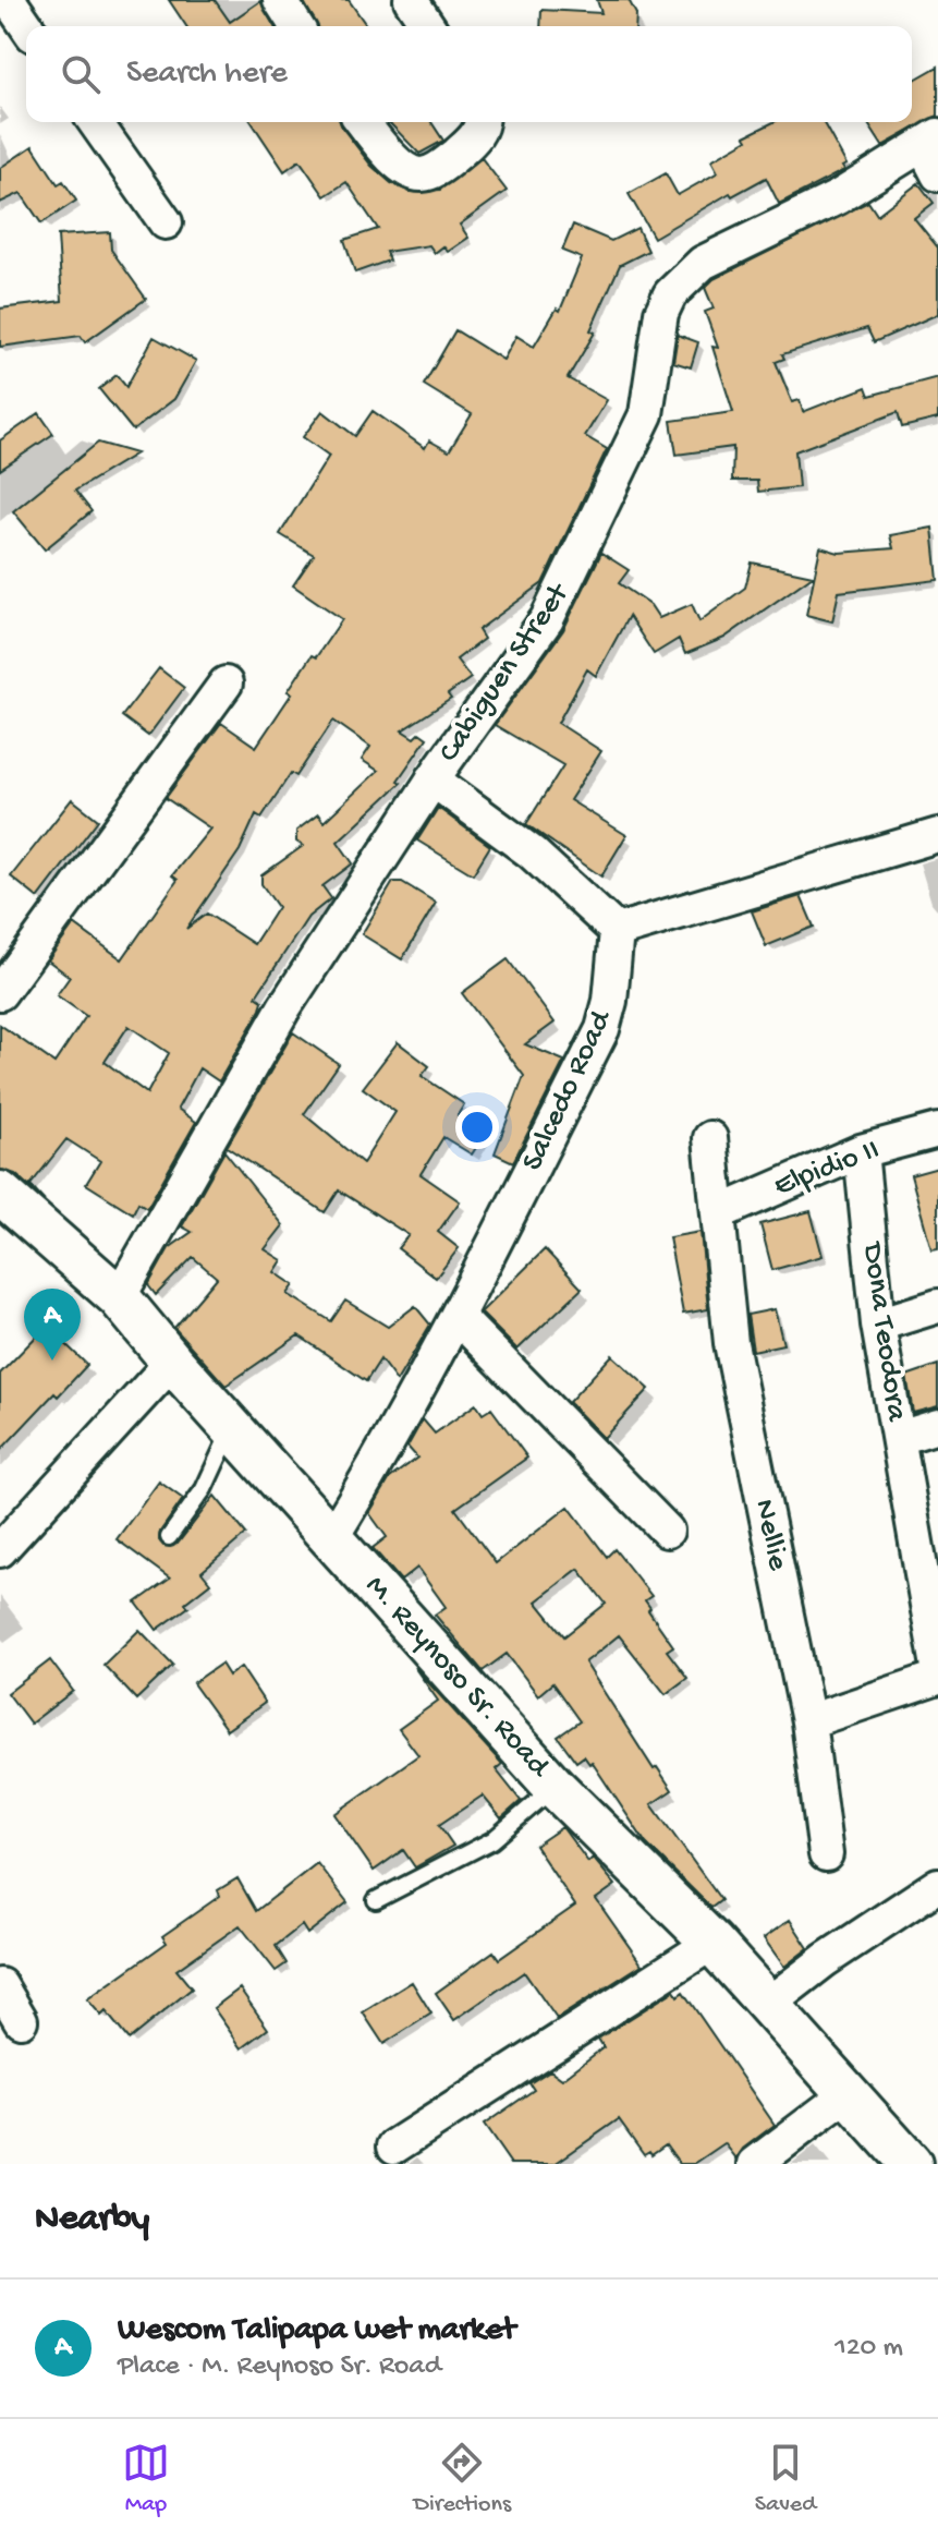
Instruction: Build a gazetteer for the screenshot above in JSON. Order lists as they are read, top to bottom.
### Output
{
  "streets": {
    "street": [
      "Cabiguen Street",
      "Salcedo Road",
      "Elpidio II",
      "Dona Teodora",
      "Nellie",
      "M. Reynoso Sr. Road"
    ]
  },
  "crossings": [
    ["Cabiguen Street", "M. Reynoso Sr. Road"],
    ["Salcedo Road", "M. Reynoso Sr. Road"],
    ["Elpidio II", "Dona Teodora"],
    ["Elpidio II", "Nellie"]
  ],
  "page": {
    "search": "Search here",
    "pins": "A",
    "heading": "Nearby",
    "list": [
      {
        "mark": "A",
        "name": "Wescom Talipapa wet market",
        "note": "Place · M. Reynoso Sr. Road",
        "value": "120 m"
      }
    ],
    "nav": ["Map", "Directions", "Saved"]
  }
}
